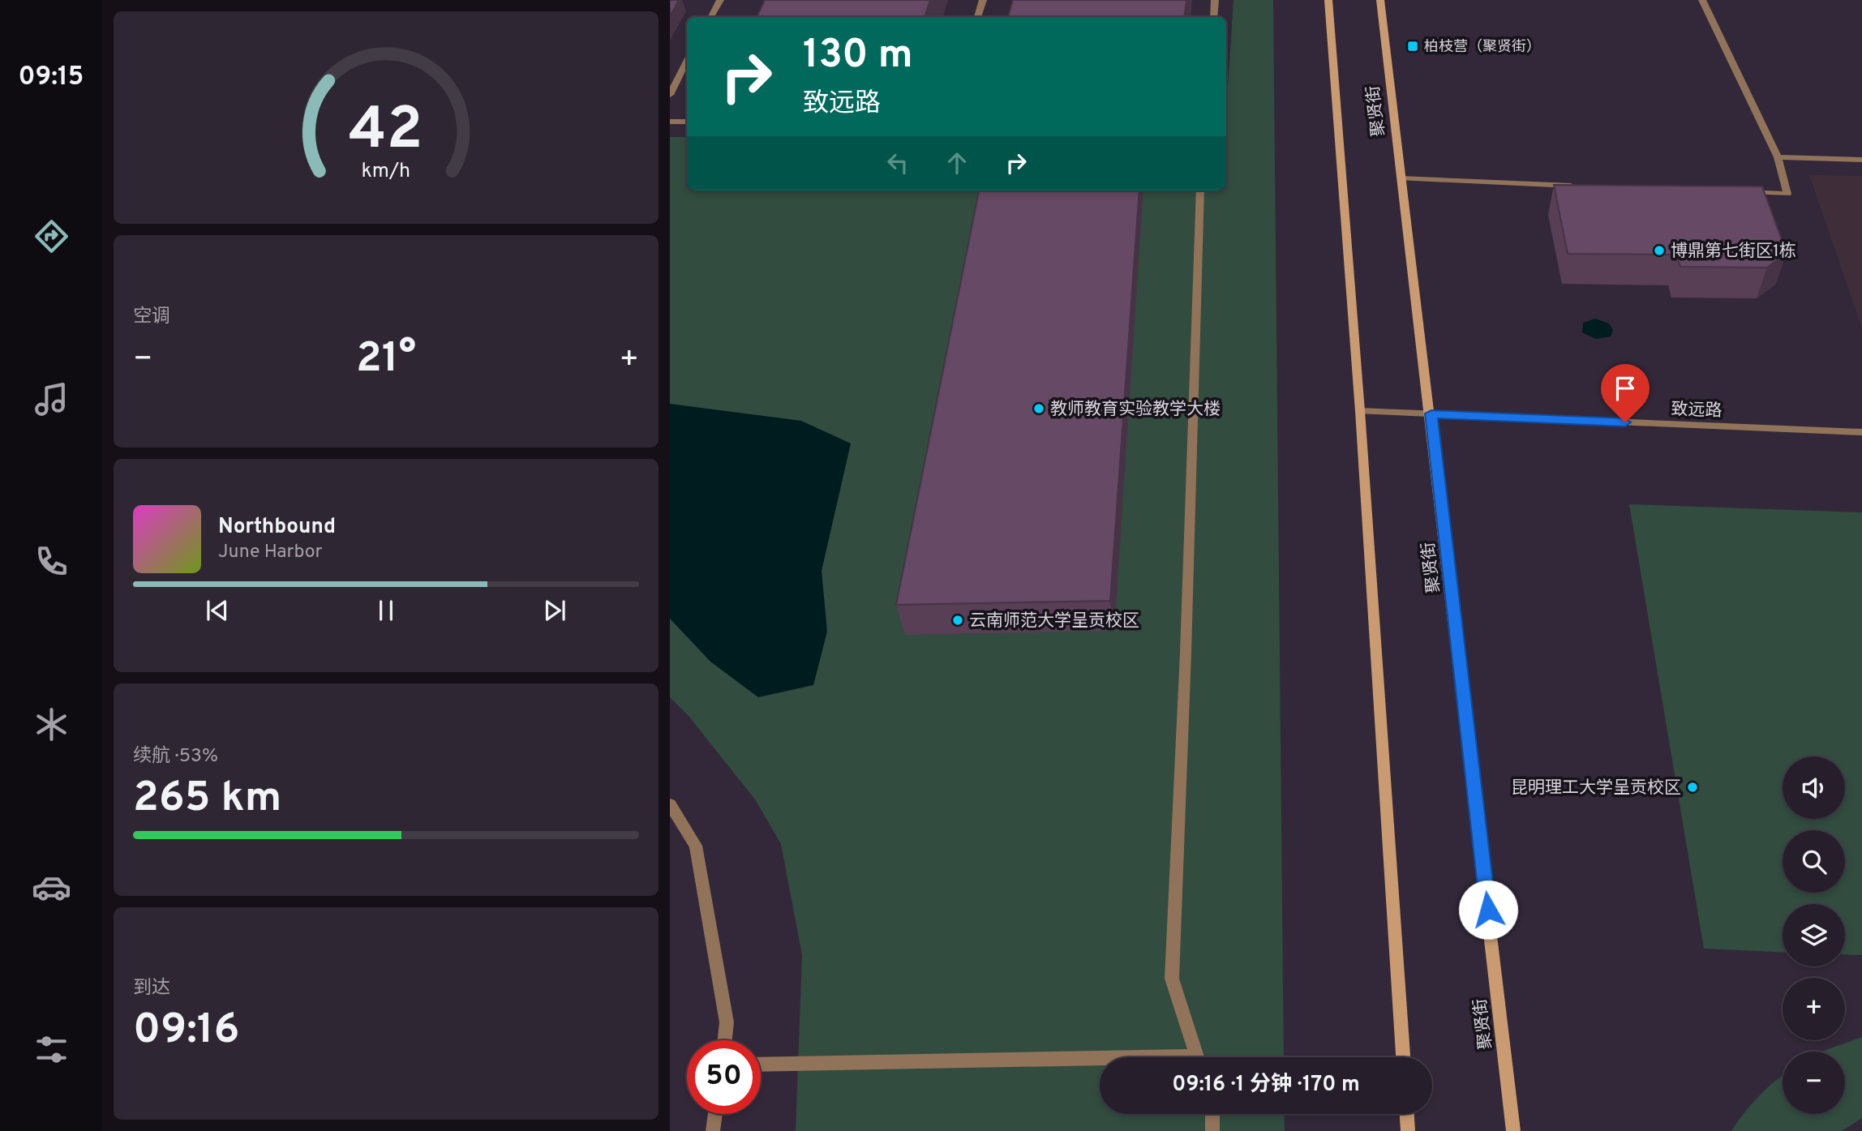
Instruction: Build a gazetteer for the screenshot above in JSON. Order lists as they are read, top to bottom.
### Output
{
  "streets": {
    "main road": ["聚贤街"],
    "street": ["致远路"]
  },
  "crossings": [
    ["聚贤街", "致远路"]
  ],
  "places": {
    "transit": ["柏枝营（聚贤街）"],
    "other": [
      "博鼎第七街区1栋",
      "教师教育实验教学大楼",
      "云南师范大学呈贡校区",
      "昆明理工大学呈贡校区"
    ]
  },
  "page": {
    "tabs": "09:15",
    "turn": ["130 m", "致远路"],
    "tile": [
      "空调",
      ["续航 · 53%", "265 km"],
      ["到达", "09:16"]
    ],
    "heat": ["−", "21°", "+"],
    "song": ["Northbound", "June Harbor"],
    "map_buttons": ["+", "−"],
    "limit": "50",
    "trip": "09:16 · 1 分钟 · 170 m",
    "gauge": ["42", "km/h"]
  }
}
